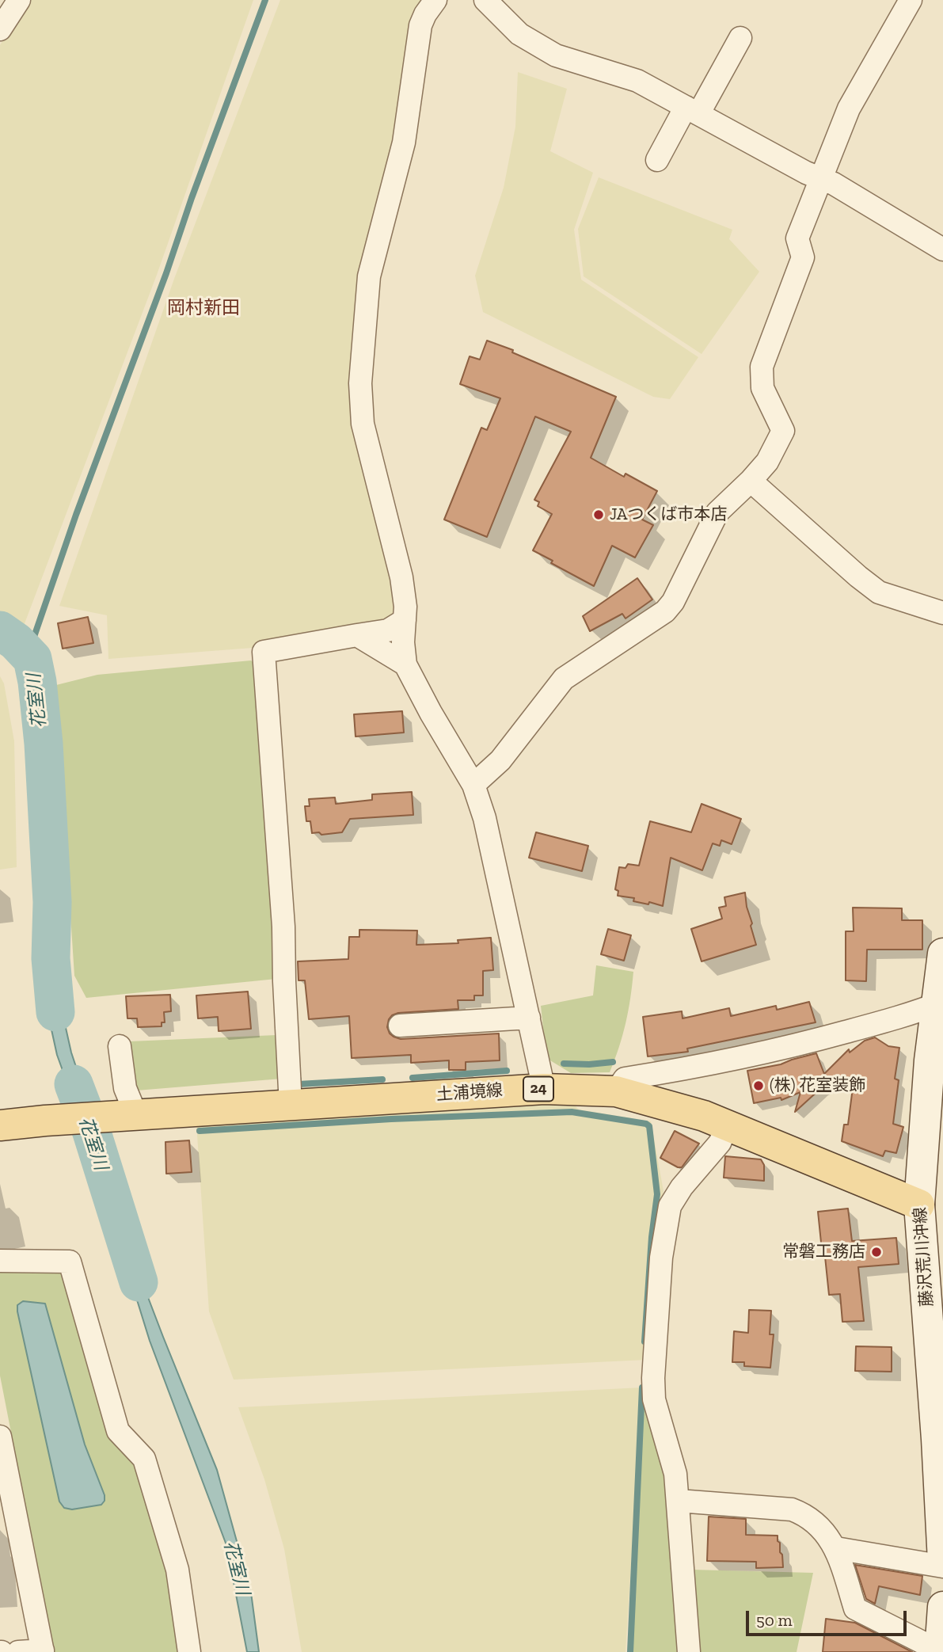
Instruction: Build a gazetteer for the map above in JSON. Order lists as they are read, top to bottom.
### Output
{
  "streets": {
    "main road": ["24", "土浦境線", "藤沢荒川沖線"]
  },
  "crossings": [
    ["土浦境線", "藤沢荒川沖線"]
  ],
  "districts": ["岡村新田"],
  "water": ["花室川"],
  "places": ["JAつくば市本店", "(株) 花室装飾", "常磐工務店"],
  "scale_bar": "50 m"
}
